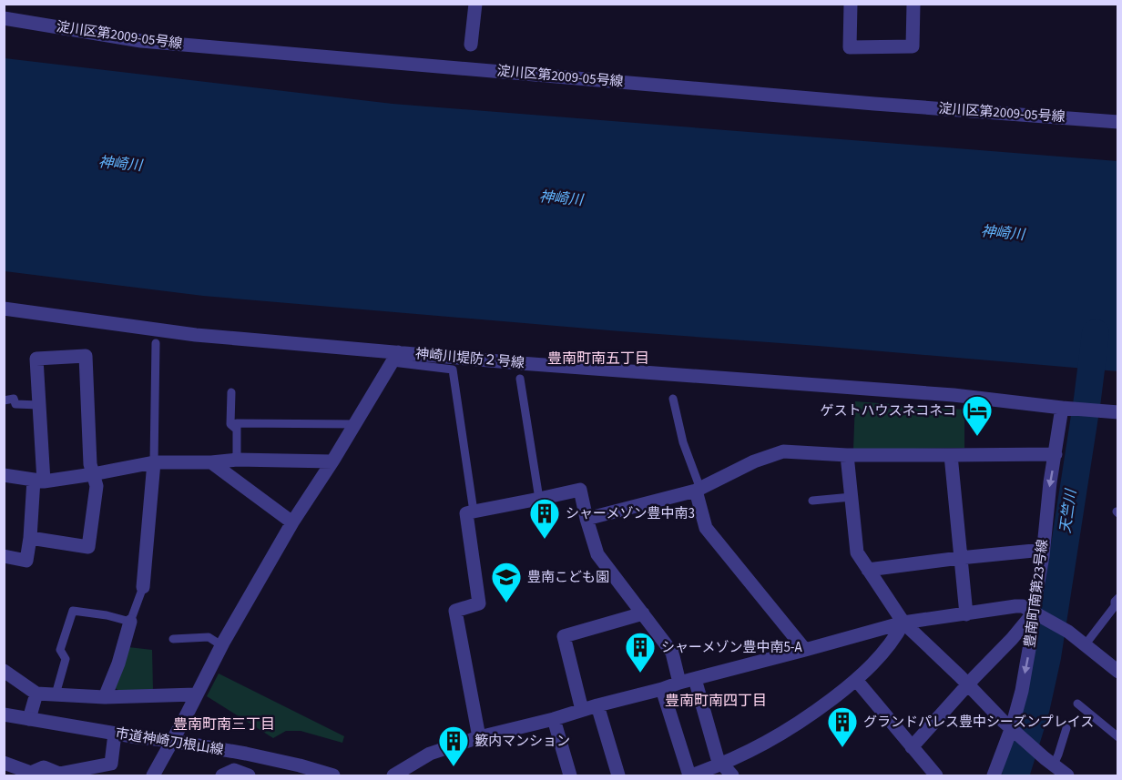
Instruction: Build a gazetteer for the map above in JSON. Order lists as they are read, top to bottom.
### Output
{
  "streets": {
    "street": [
      "淀川区第2009-05号線",
      "神崎川堤防２号線",
      "豊南町南第23号線",
      "市道神崎刀根山線"
    ]
  },
  "crossings": [
    ["神崎川堤防２号線", "豊南町南第23号線"]
  ],
  "districts": ["豊南町南五丁目", "豊南町南四丁目", "豊南町南三丁目"],
  "water": ["神崎川", "天竺川"],
  "places": {
    "hotel": ["ゲストハウスネコネコ"],
    "building": [
      "シャーメゾン豊中南3",
      "シャーメゾン豊中南5-A",
      "グランドパレス豊中シーズンプレイス",
      "籔内マンション"
    ],
    "school or university": ["豊南こども園"]
  }
}
